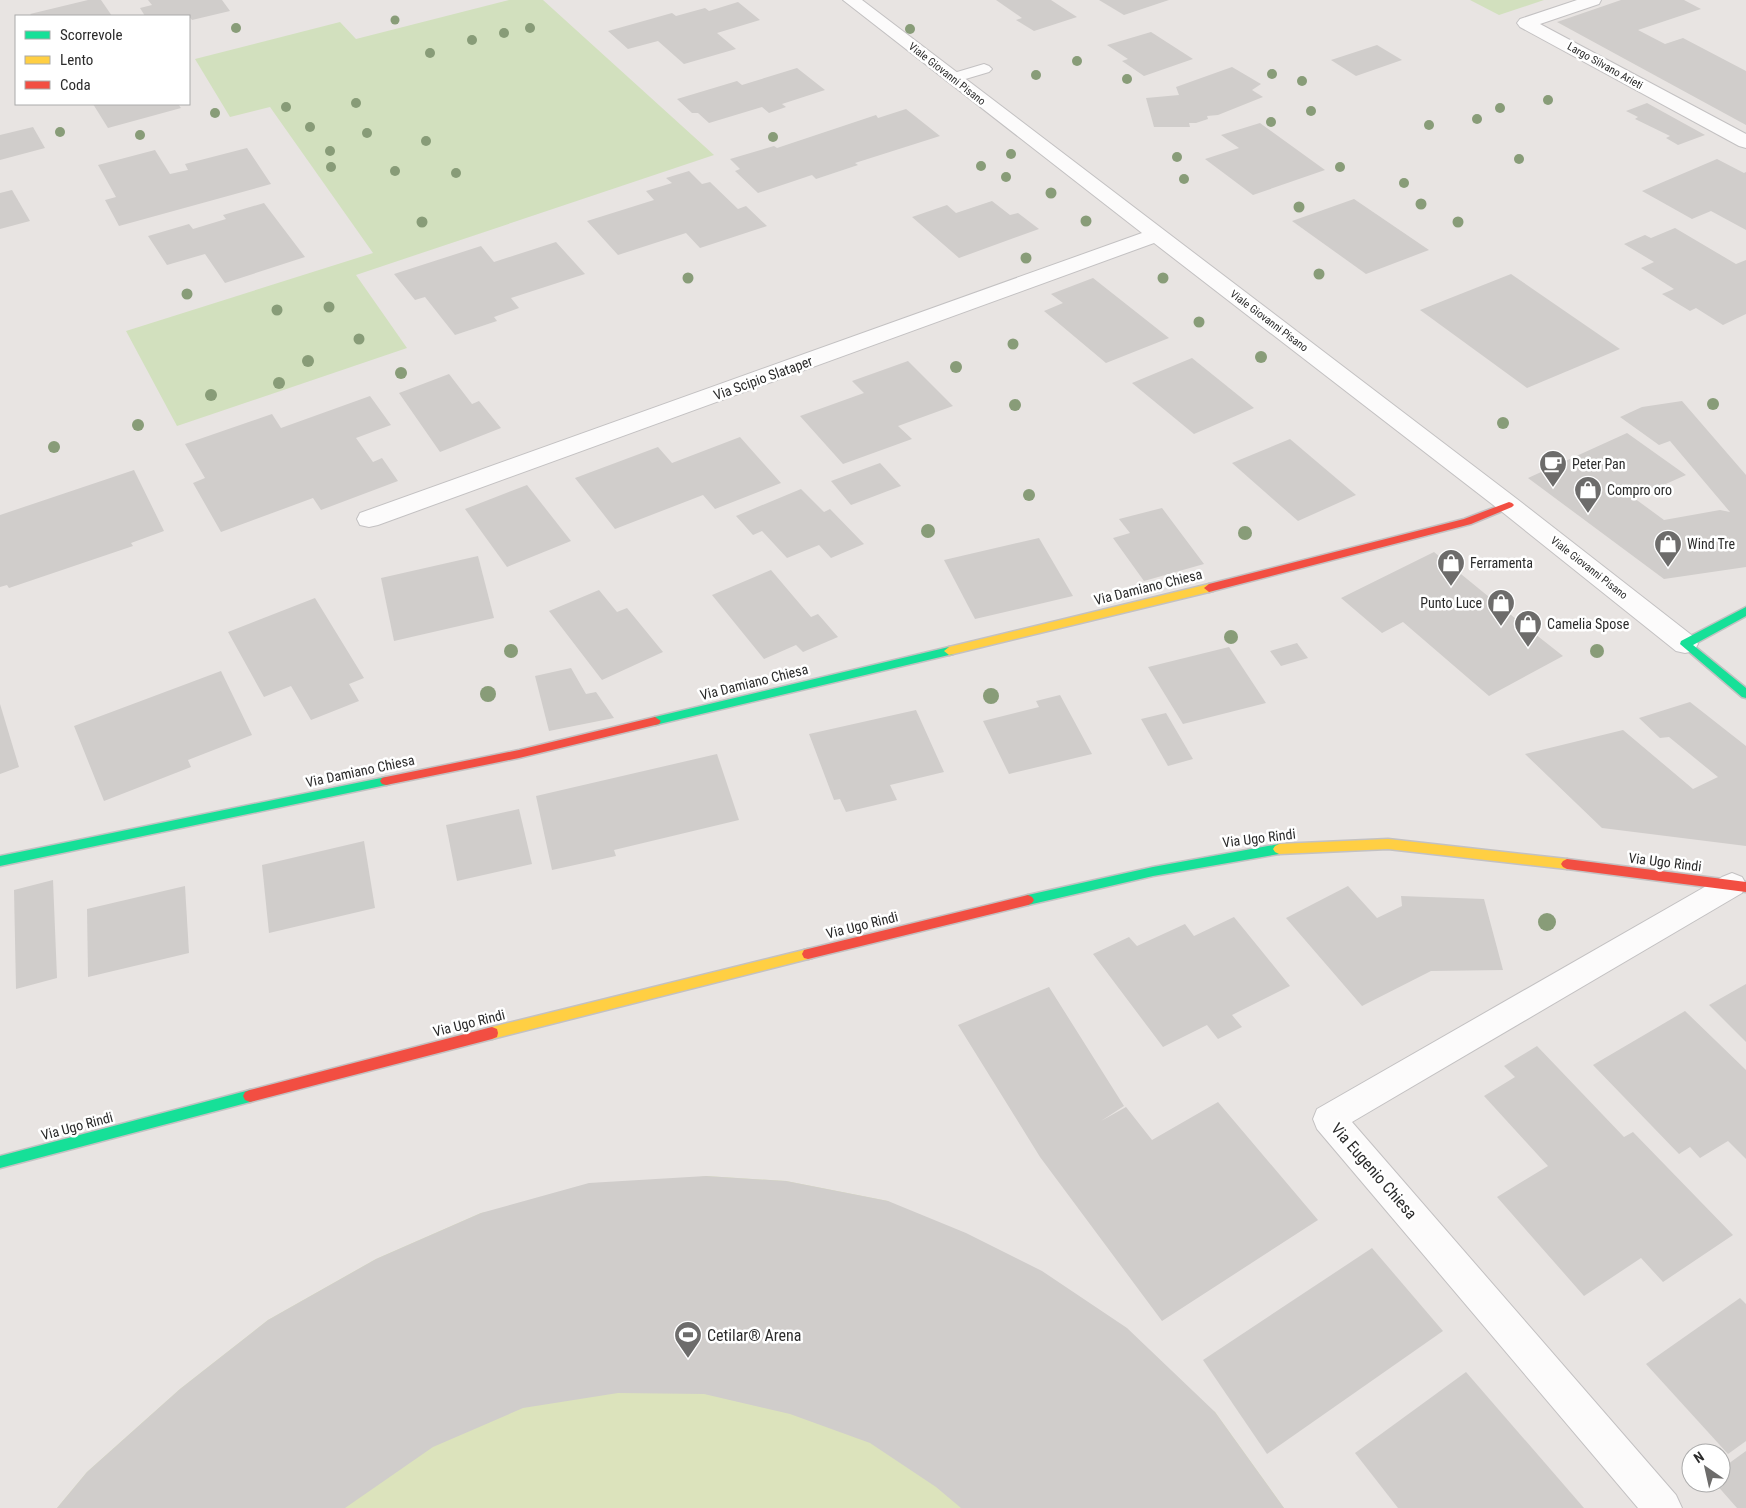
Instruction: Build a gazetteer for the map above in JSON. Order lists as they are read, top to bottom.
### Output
{
  "streets": {
    "street": [
      "Largo Silvano Arieti",
      "Viale Giovanni Pisano",
      "Via Scipio Slataper",
      "Via Damiano Chiesa",
      "Via Ugo Rindi",
      "Via Eugenio Chiesa"
    ]
  },
  "crossings": [
    ["Viale Giovanni Pisano", "Via Scipio Slataper"],
    ["Viale Giovanni Pisano", "Via Damiano Chiesa"],
    ["Via Ugo Rindi", "Via Eugenio Chiesa"]
  ],
  "places": {
    "cafe": ["Peter Pan"],
    "shop": [
      "Compro oro",
      "Wind Tre",
      "Ferramenta",
      "Punto Luce",
      "Camelia Spose"
    ],
    "sports": ["Cetilar® Arena"]
  },
  "legend": ["Scorrevole", "Lento", "Coda"],
  "north": "top left"
}
